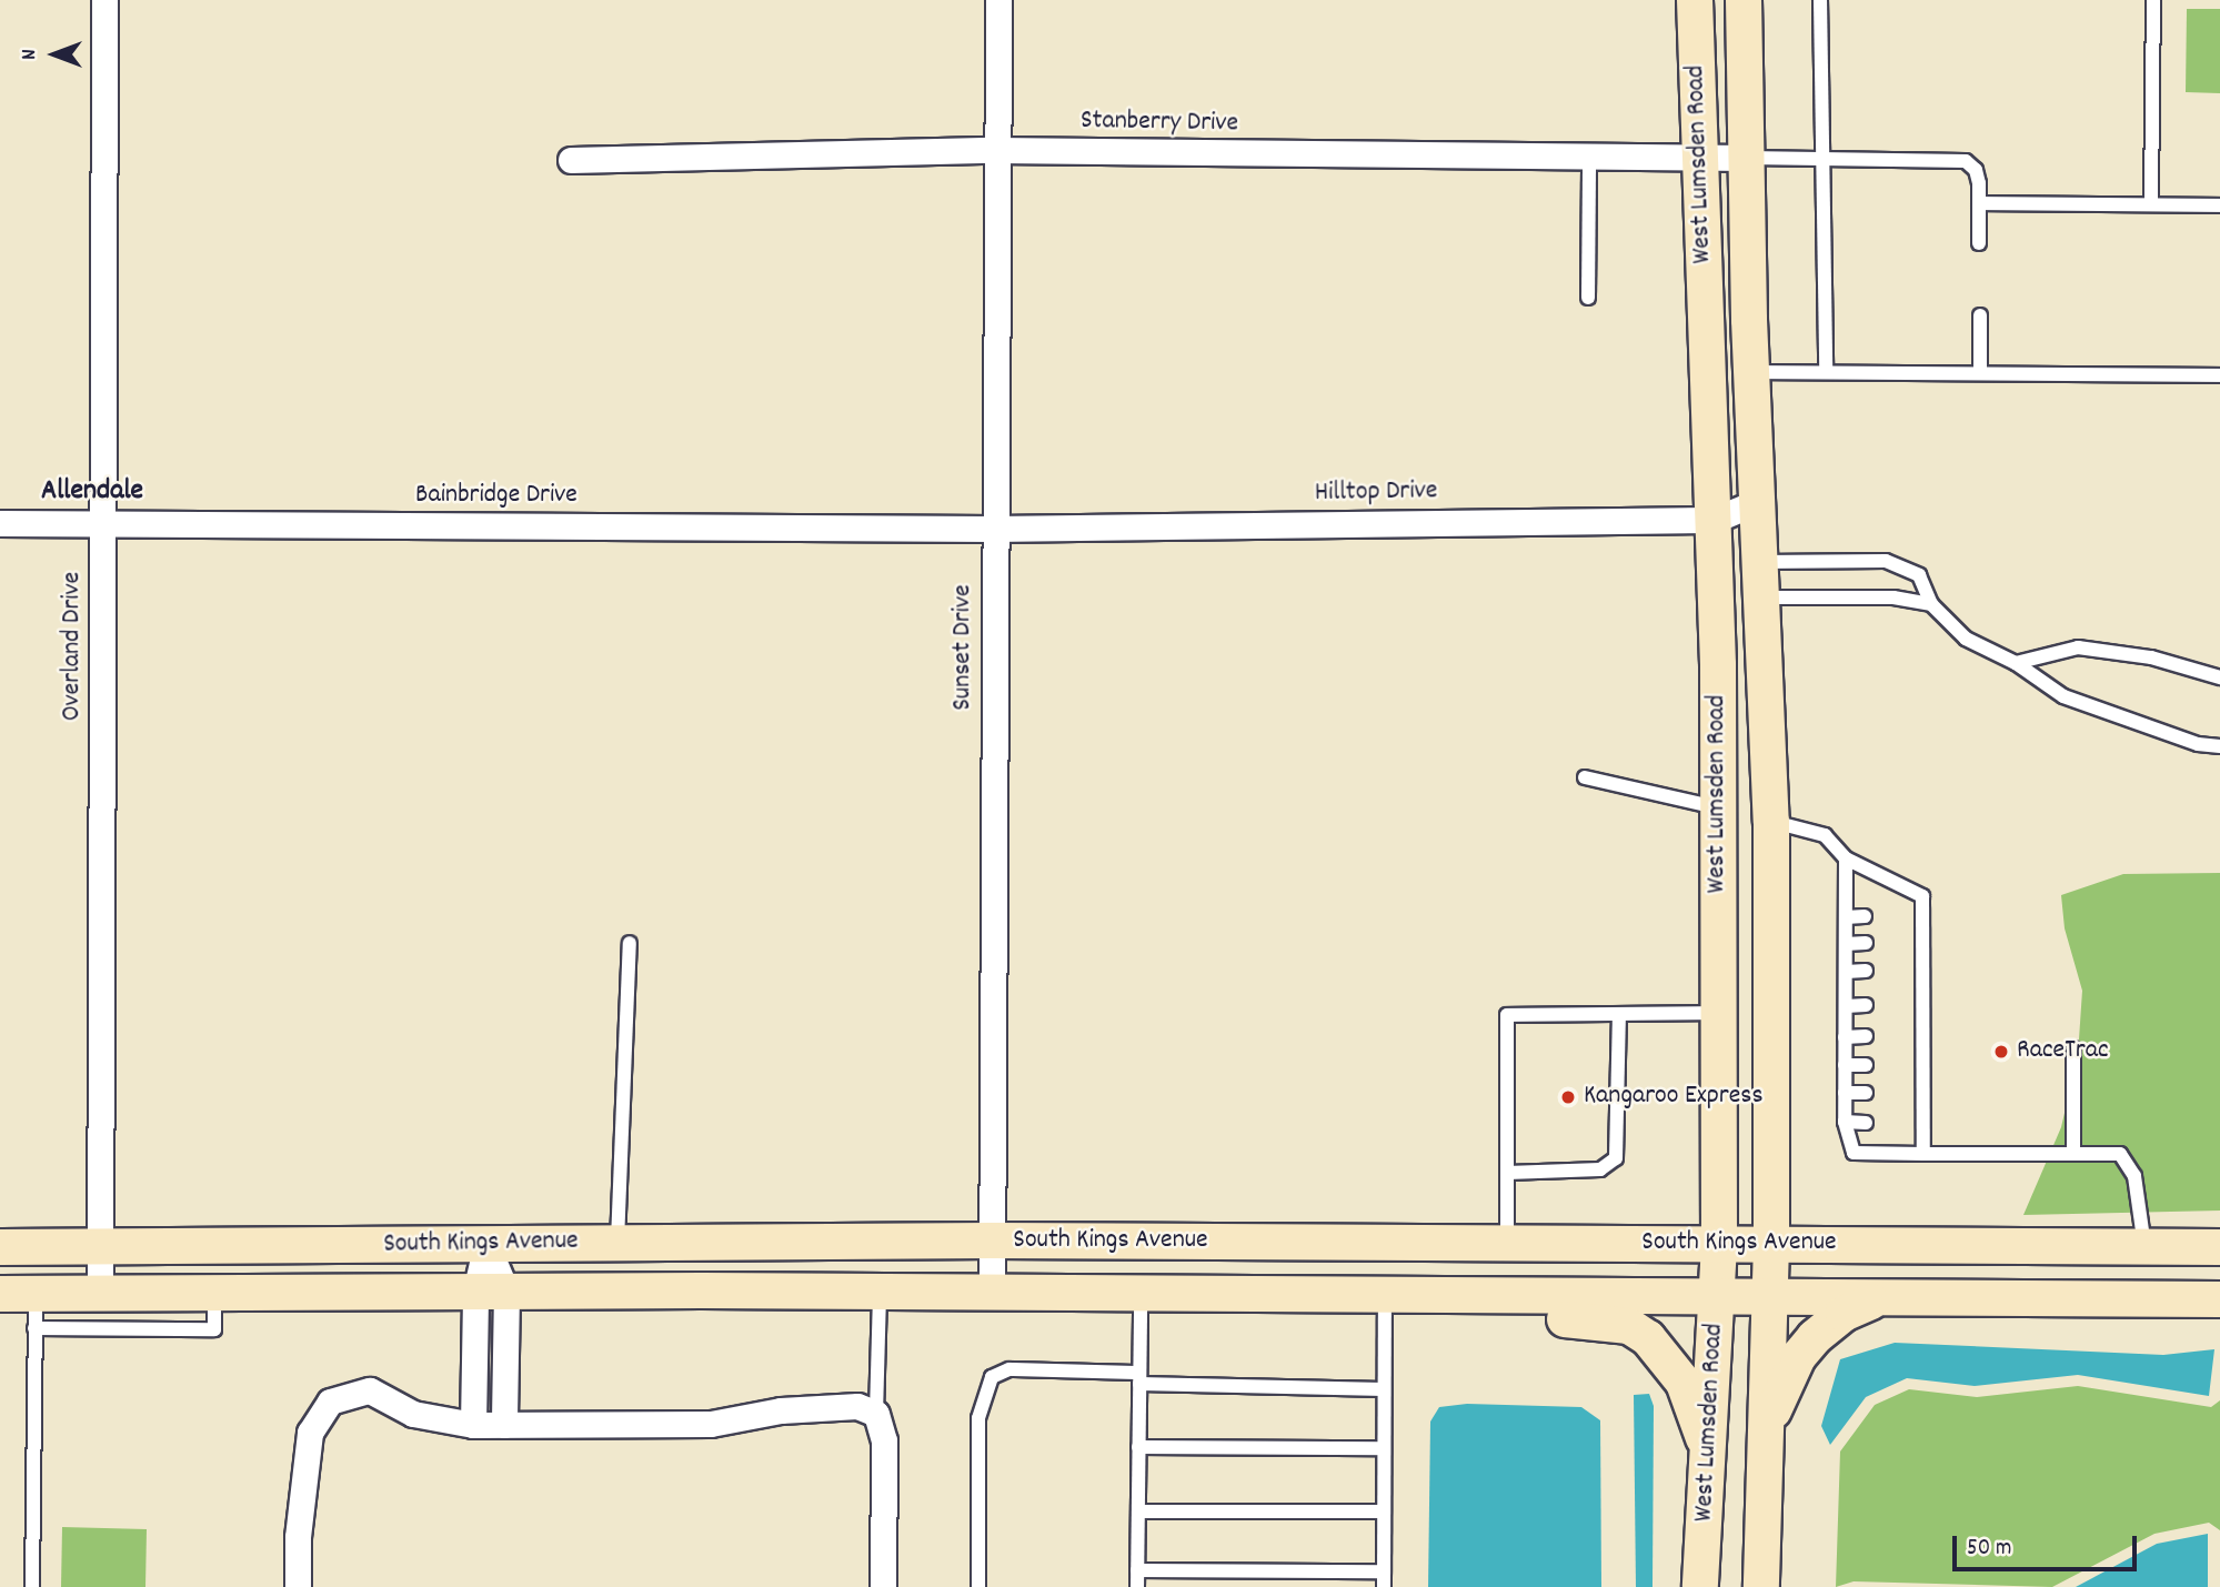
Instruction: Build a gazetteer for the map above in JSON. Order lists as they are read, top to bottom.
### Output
{
  "streets": {
    "main road": ["West Lumsden Road", "South Kings Avenue"],
    "street": [
      "Stanberry Drive",
      "Hilltop Drive",
      "Bainbridge Drive",
      "Overland Drive",
      "Sunset Drive"
    ]
  },
  "crossings": [
    ["Stanberry Drive", "West Lumsden Road"],
    ["Stanberry Drive", "Sunset Drive"],
    ["West Lumsden Road", "Hilltop Drive"],
    ["West Lumsden Road", "South Kings Avenue"],
    ["Hilltop Drive", "Bainbridge Drive"],
    ["Hilltop Drive", "Sunset Drive"],
    ["Bainbridge Drive", "Overland Drive"],
    ["Bainbridge Drive", "Sunset Drive"],
    ["Overland Drive", "South Kings Avenue"],
    ["Sunset Drive", "South Kings Avenue"]
  ],
  "districts": ["Allendale"],
  "places": ["RaceTrac", "Kangaroo Express"],
  "scale_bar": "50 m",
  "north": "left"
}
